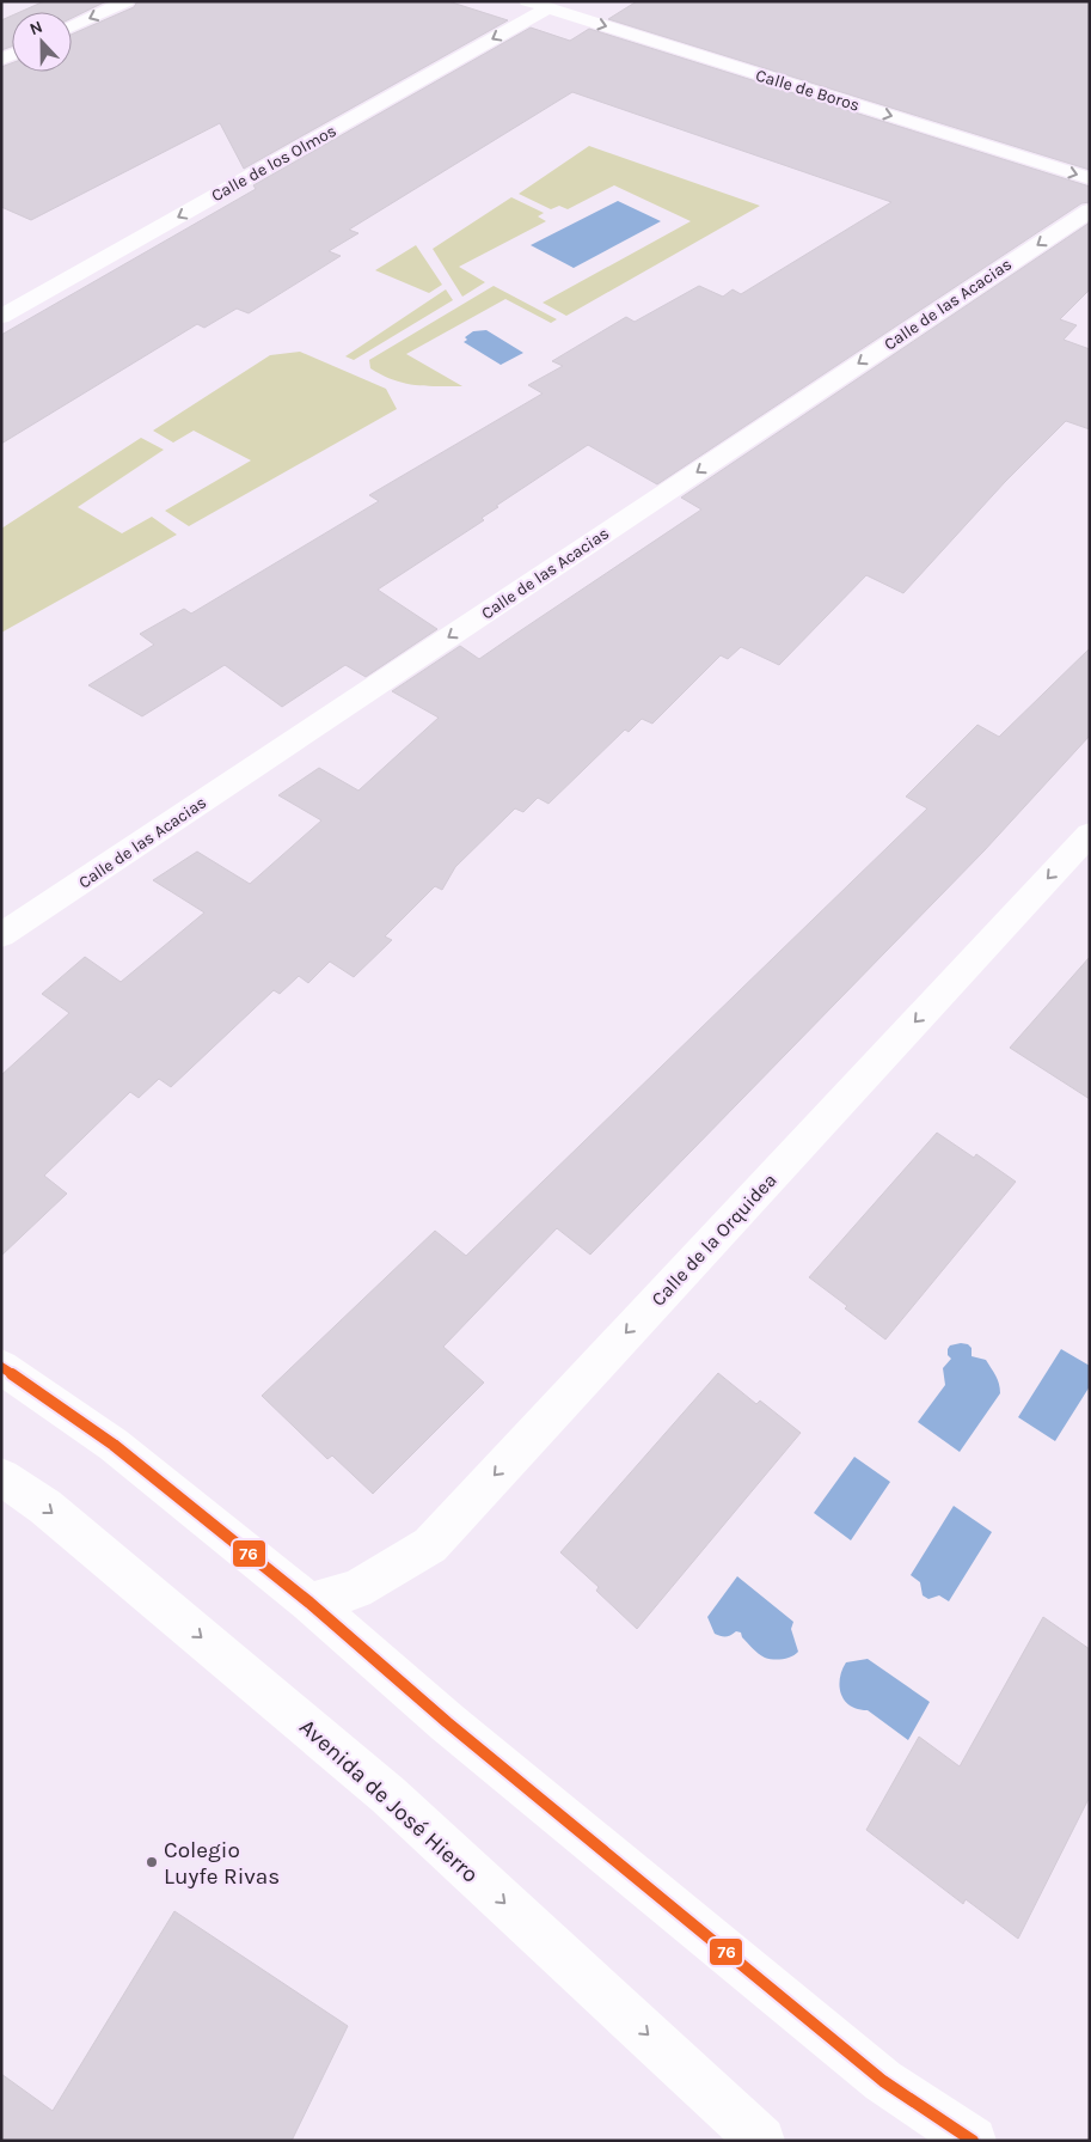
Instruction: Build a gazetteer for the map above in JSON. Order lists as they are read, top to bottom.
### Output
{
  "streets": {
    "street": [
      "Calle de Boros",
      "Calle de los Olmos",
      "Calle de las Acacias",
      "Calle de la Orquidea",
      "Avenida de José Hierro"
    ]
  },
  "crossings": [
    ["Calle de Boros", "Calle de los Olmos"]
  ],
  "one_way": [
    "Calle de Boros",
    "Calle de los Olmos",
    "Calle de las Acacias",
    "Calle de la Orquidea"
  ],
  "places": ["Colegio Luyfe Rivas"],
  "lines": ["transit line 76"],
  "north": "top"
}
